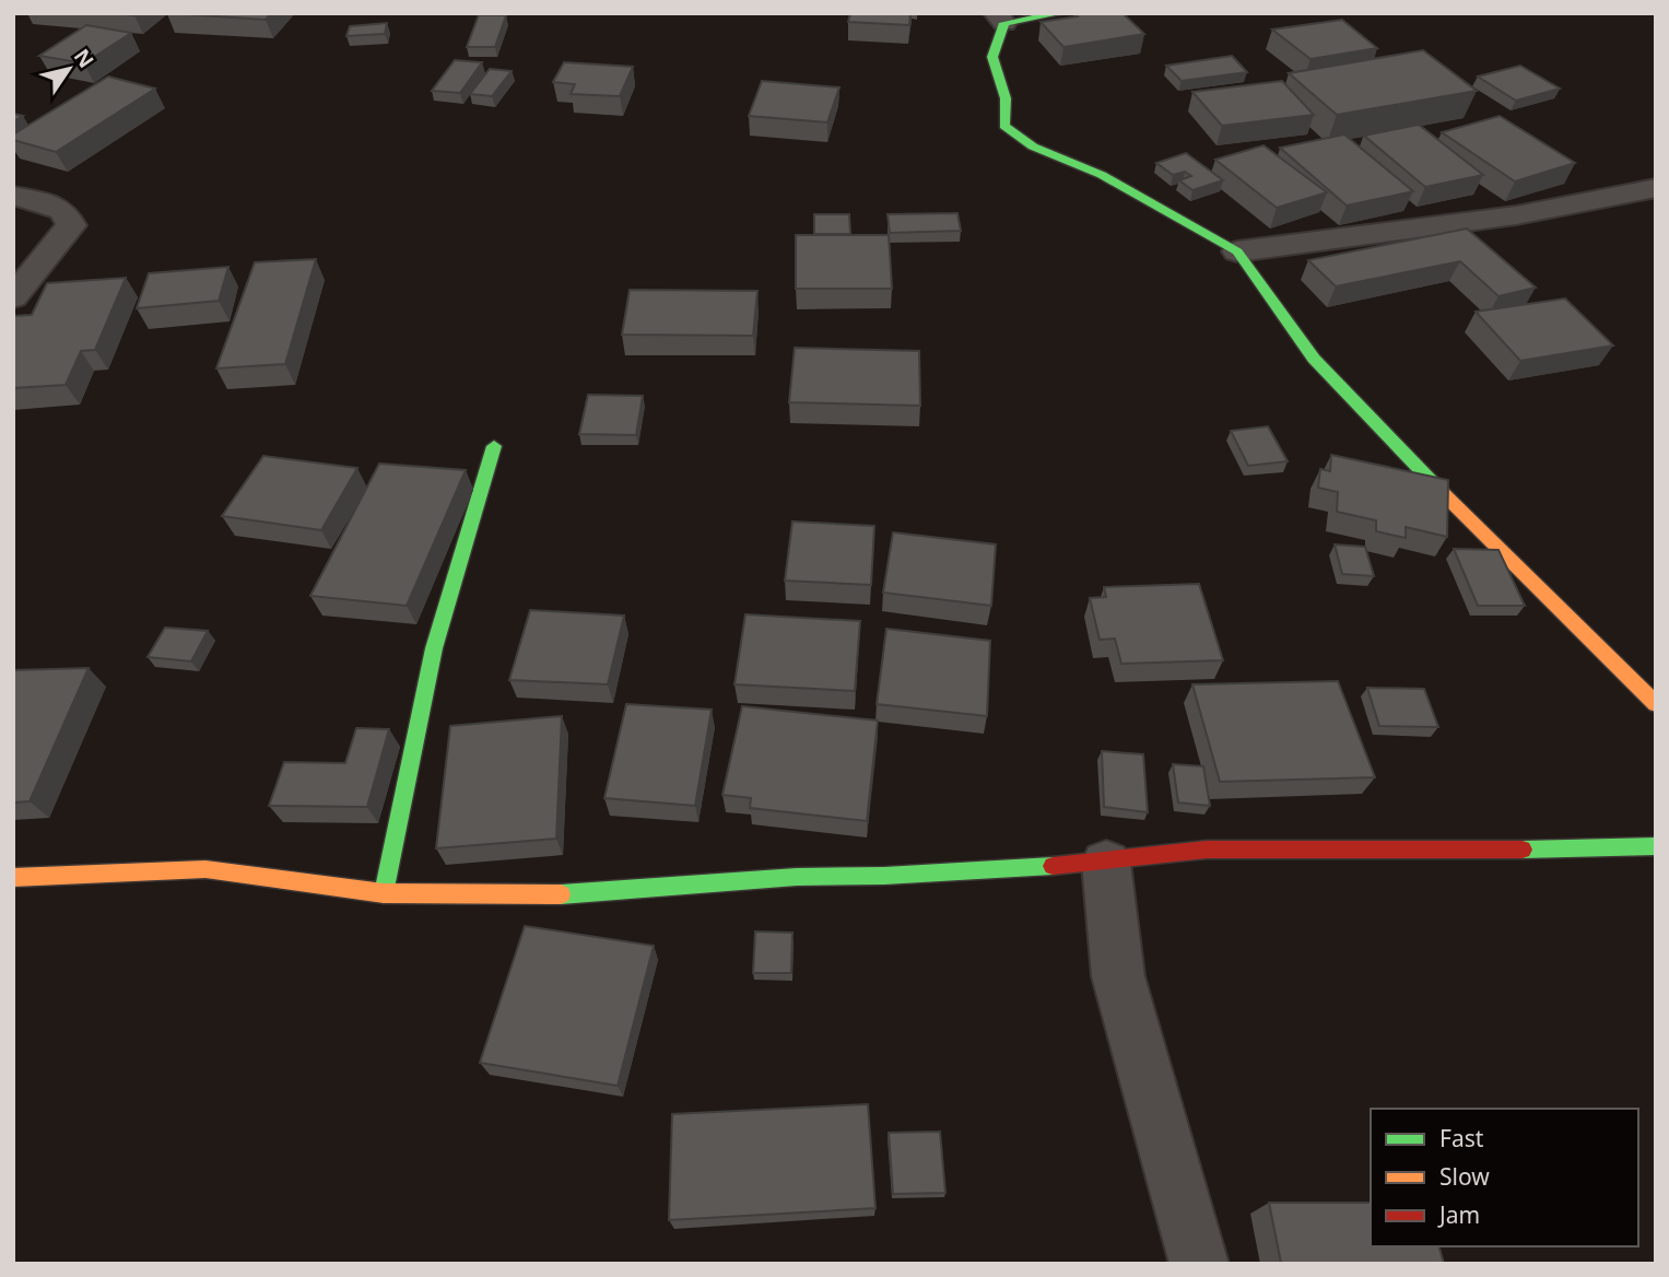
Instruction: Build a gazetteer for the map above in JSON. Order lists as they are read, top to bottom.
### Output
{
  "legend": ["Fast", "Slow", "Jam"],
  "north": "top right"
}
